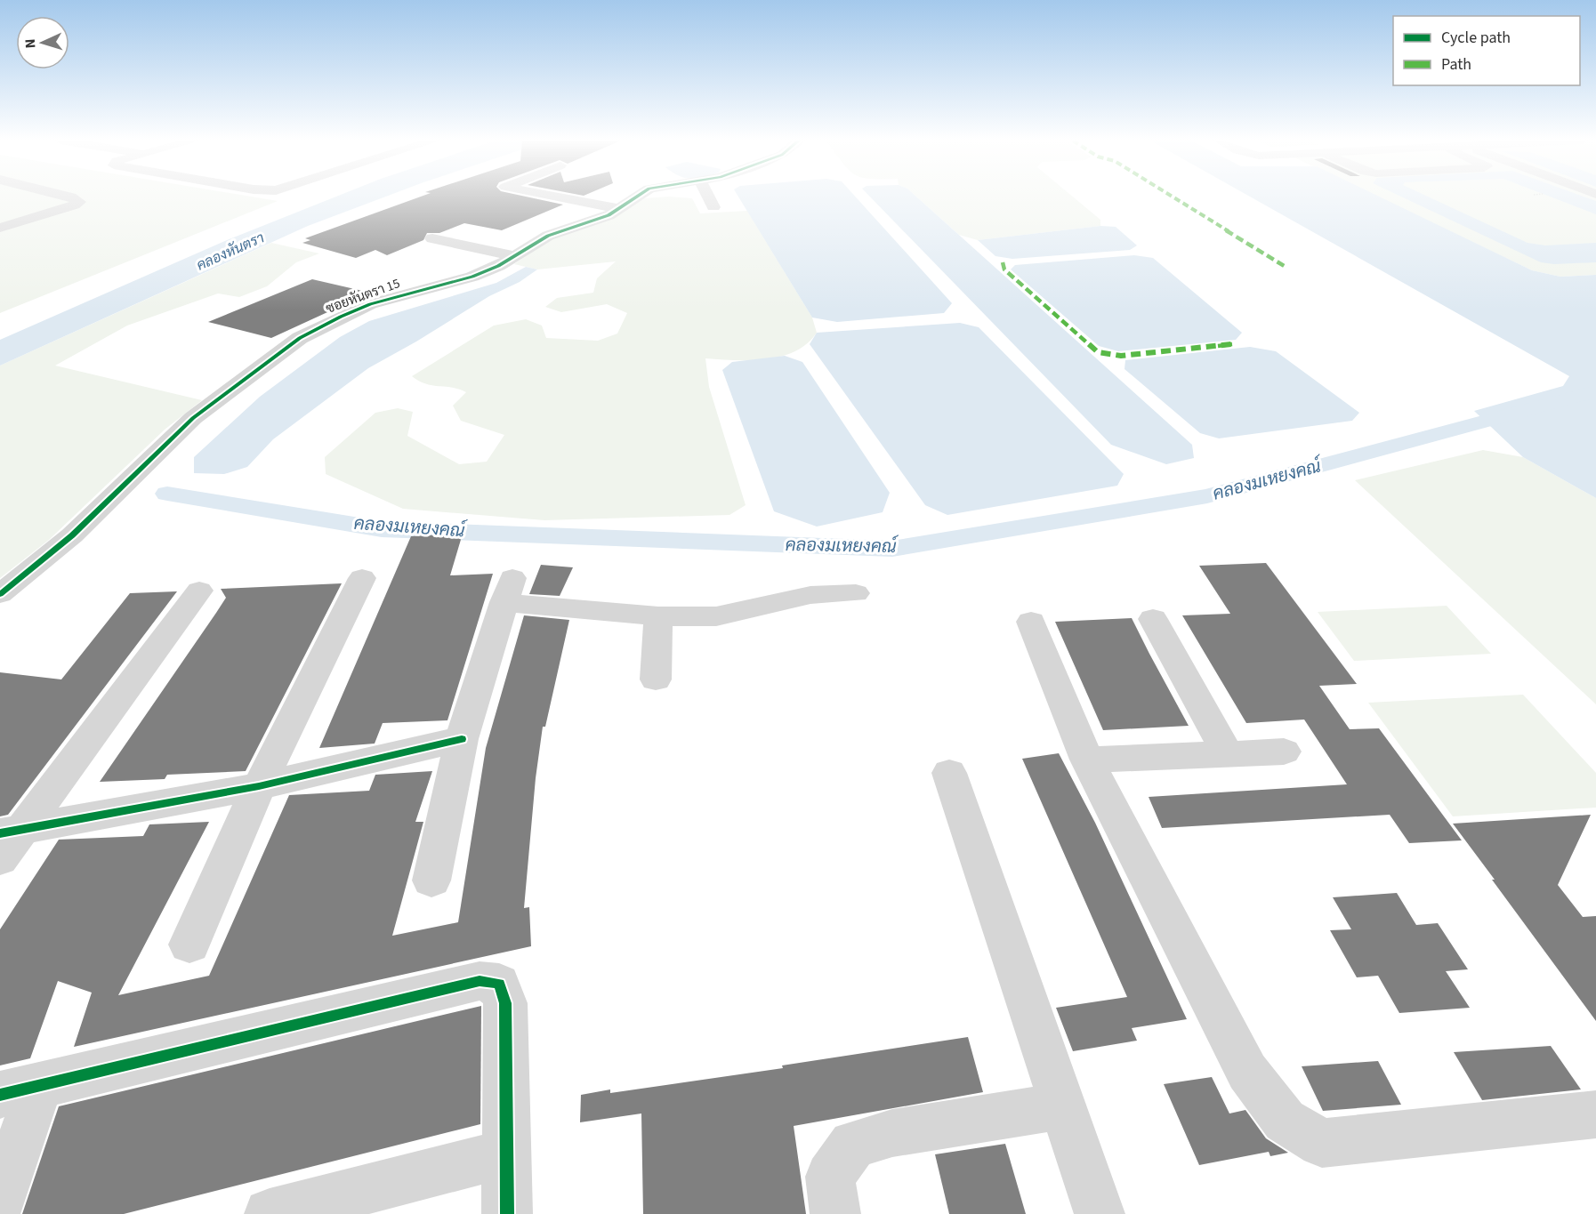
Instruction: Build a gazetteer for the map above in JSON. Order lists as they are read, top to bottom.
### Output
{
  "streets": {
    "street": ["ซอยหันตรา 15"]
  },
  "water": ["คลองหันตรา", "คลองมเหยงคณ์"],
  "legend": ["Cycle path", "Path"],
  "north": "left"
}
